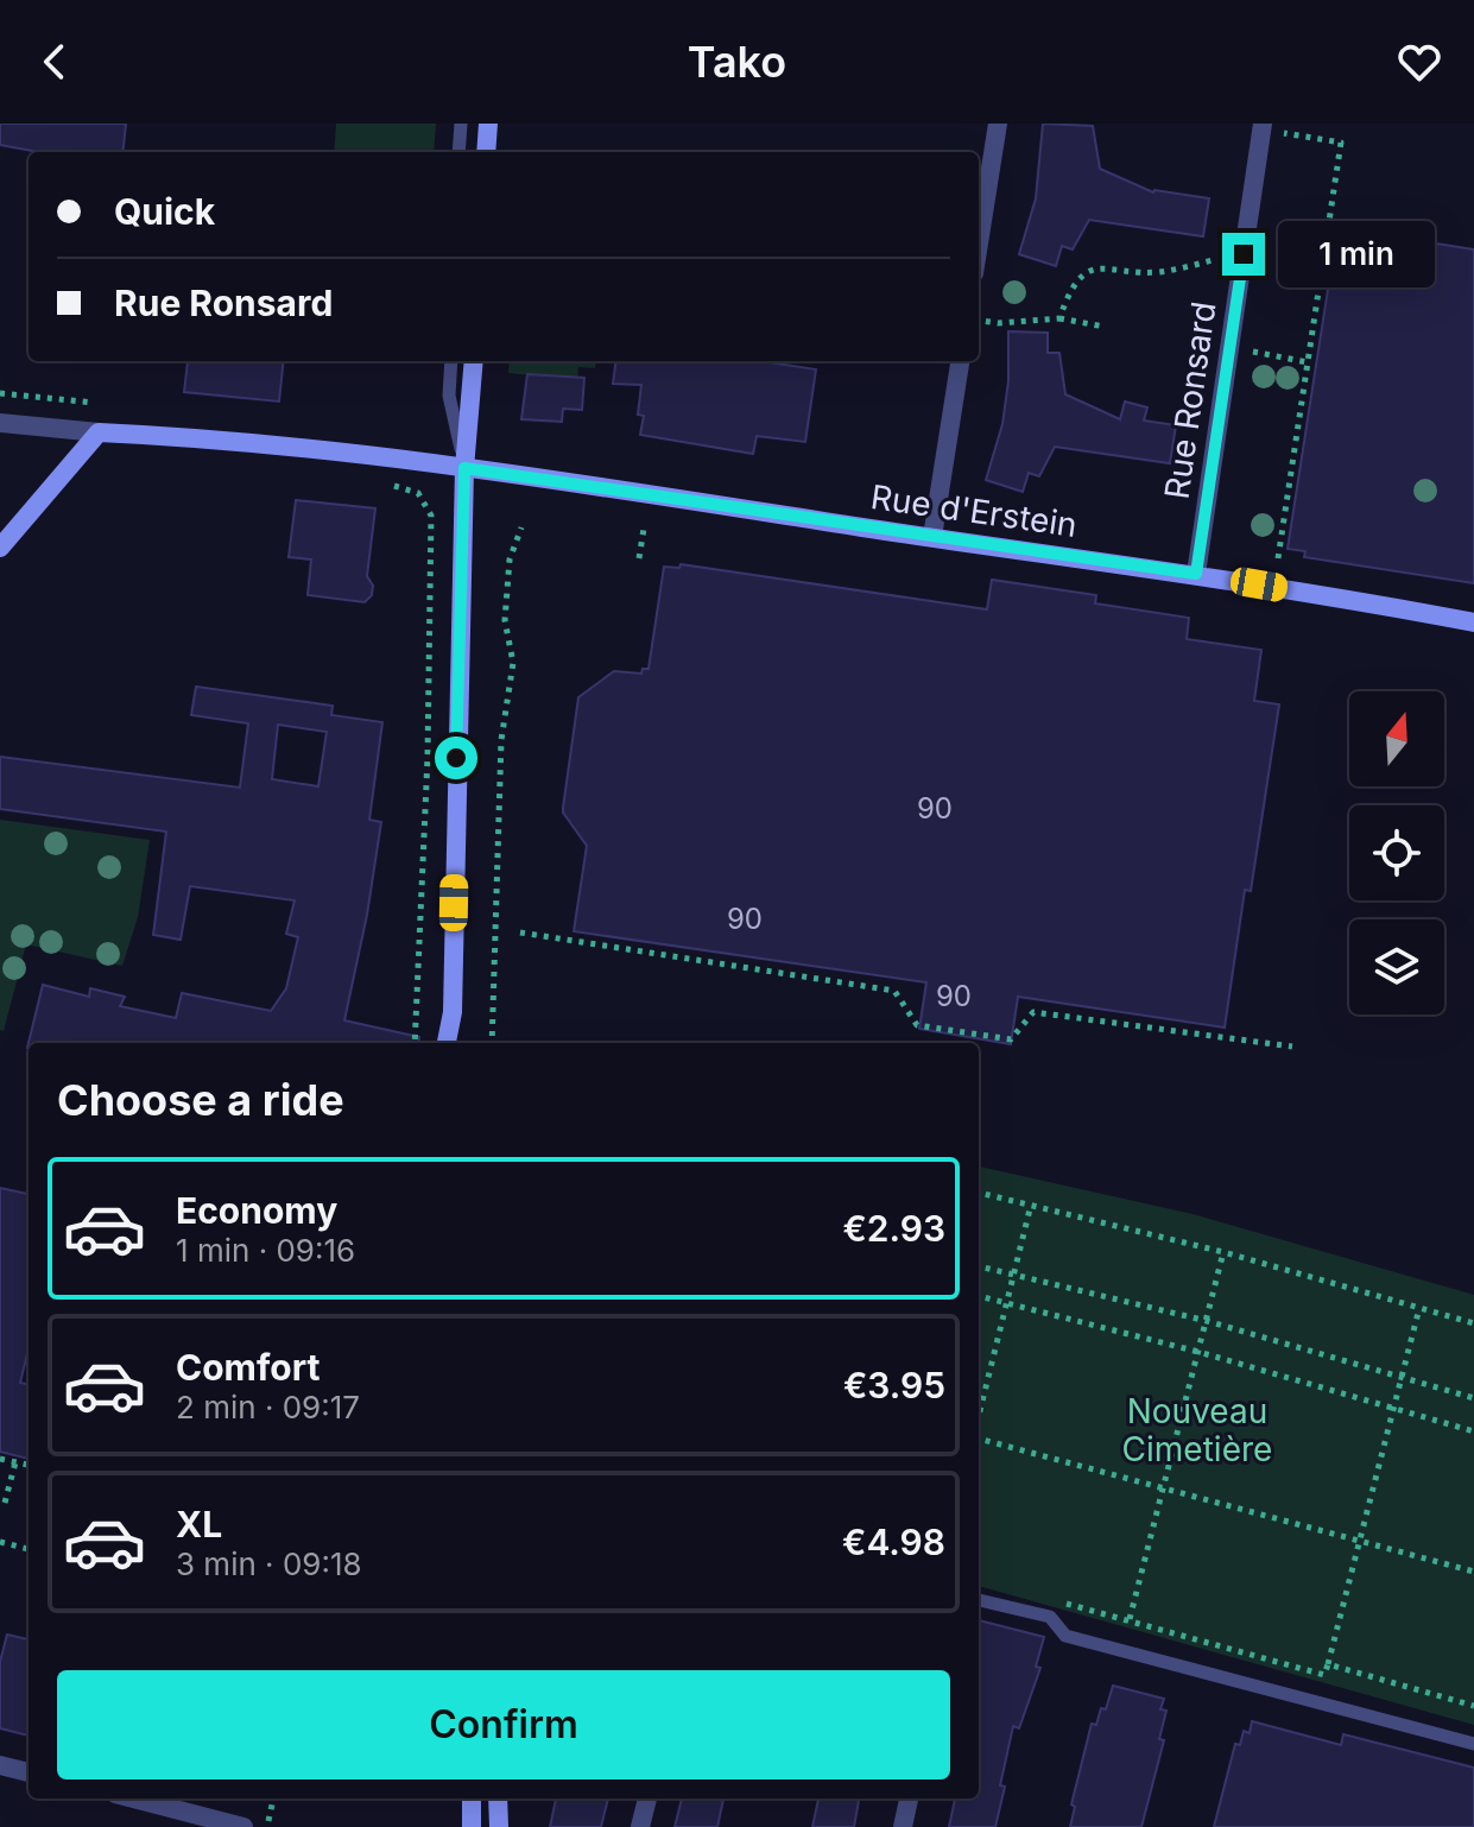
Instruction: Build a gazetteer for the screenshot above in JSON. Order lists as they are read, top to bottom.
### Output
{
  "streets": {
    "street": ["Rue Ronsard", "Rue d'Erstein"]
  },
  "crossings": [
    ["Rue Ronsard", "Rue d'Erstein"]
  ],
  "parks": ["Nouveau Cimetière"],
  "house_numbers": ["90", "90", "90"],
  "north": "top",
  "page": {
    "header": "Tako",
    "banner": ["Quick", "Rue Ronsard"],
    "bubble": "1 min",
    "heading": "Choose a ride",
    "list": [
      {
        "name": "Economy",
        "note": "1 min · 09:16",
        "value": "€2.93"
      },
      {
        "name": "Comfort",
        "note": "2 min · 09:17",
        "value": "€3.95"
      },
      {
        "name": "XL",
        "note": "3 min · 09:18",
        "value": "€4.98"
      }
    ],
    "buttons": "Confirm"
  }
}
